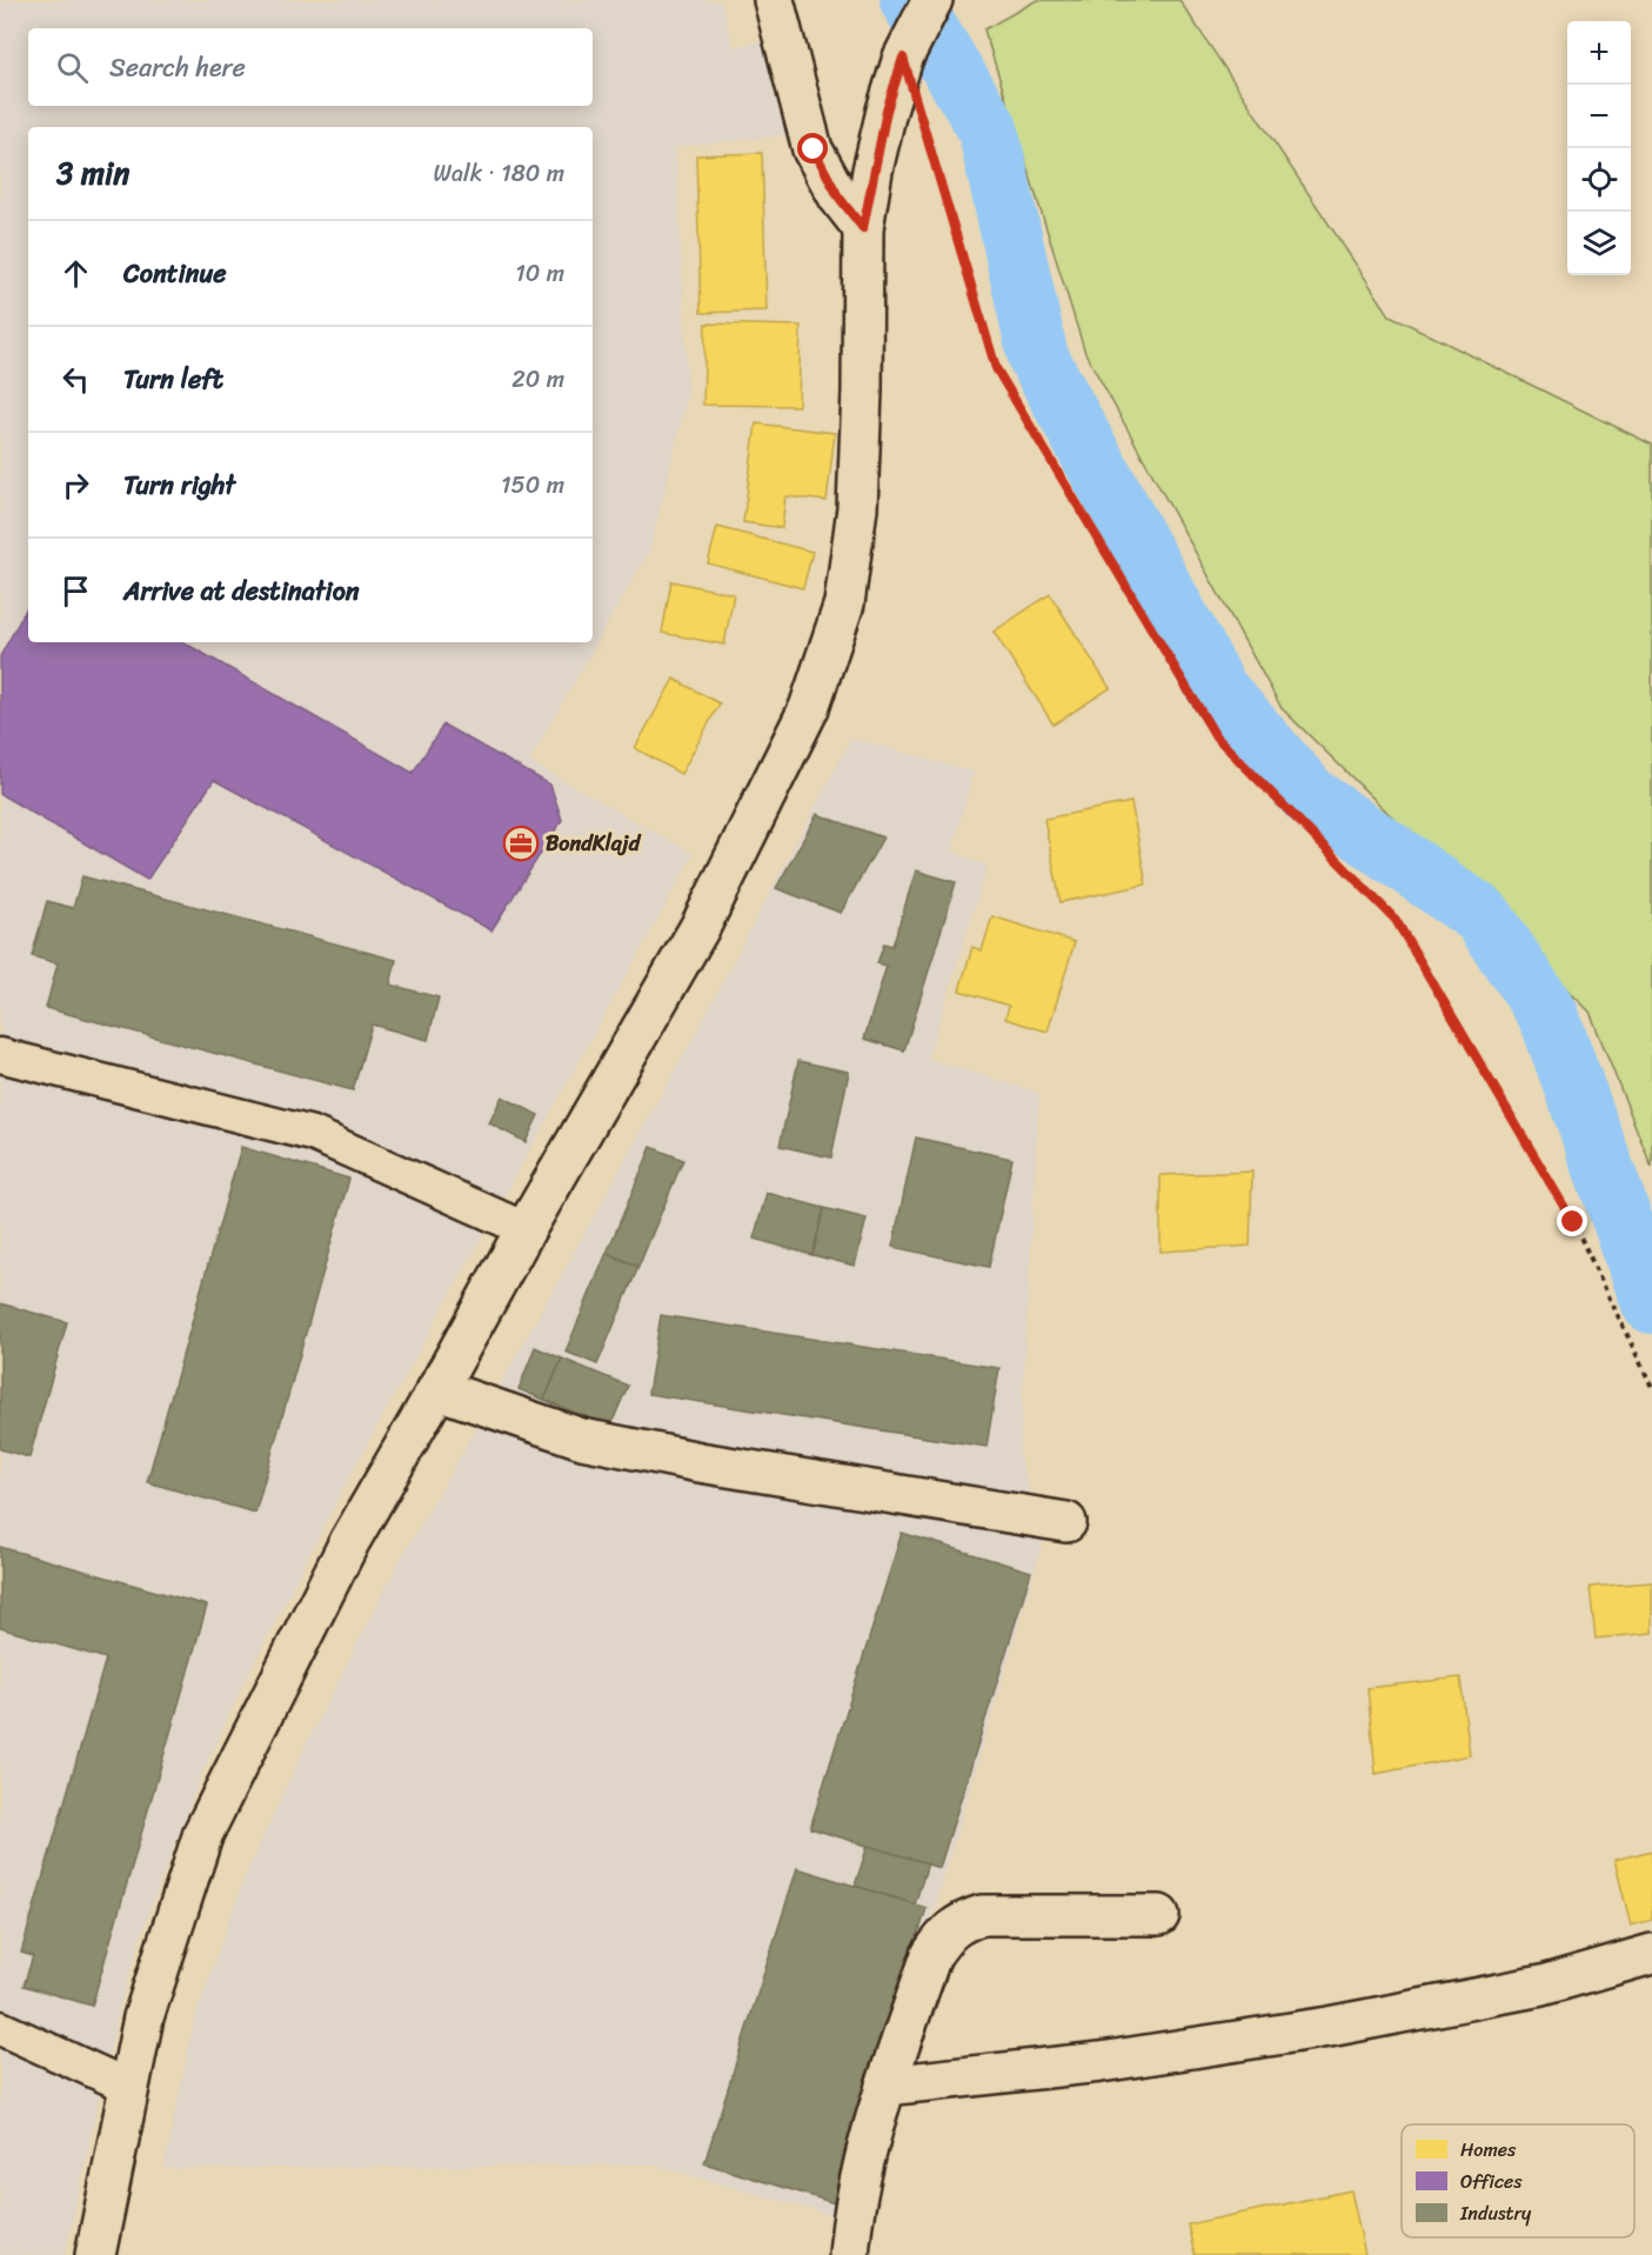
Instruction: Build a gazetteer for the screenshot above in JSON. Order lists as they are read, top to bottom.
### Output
{
  "places": {
    "office": ["BondKlajd"]
  },
  "legend": ["Homes", "Offices", "Industry"],
  "page": {
    "map_buttons": ["+", "−"],
    "search": "Search here",
    "heading": ["3 min", "Walk · 180 m"],
    "list": [
      ["Continue", "10 m"],
      ["Turn left", "20 m"],
      ["Turn right", "150 m"],
      "Arrive at destination"
    ]
  }
}
